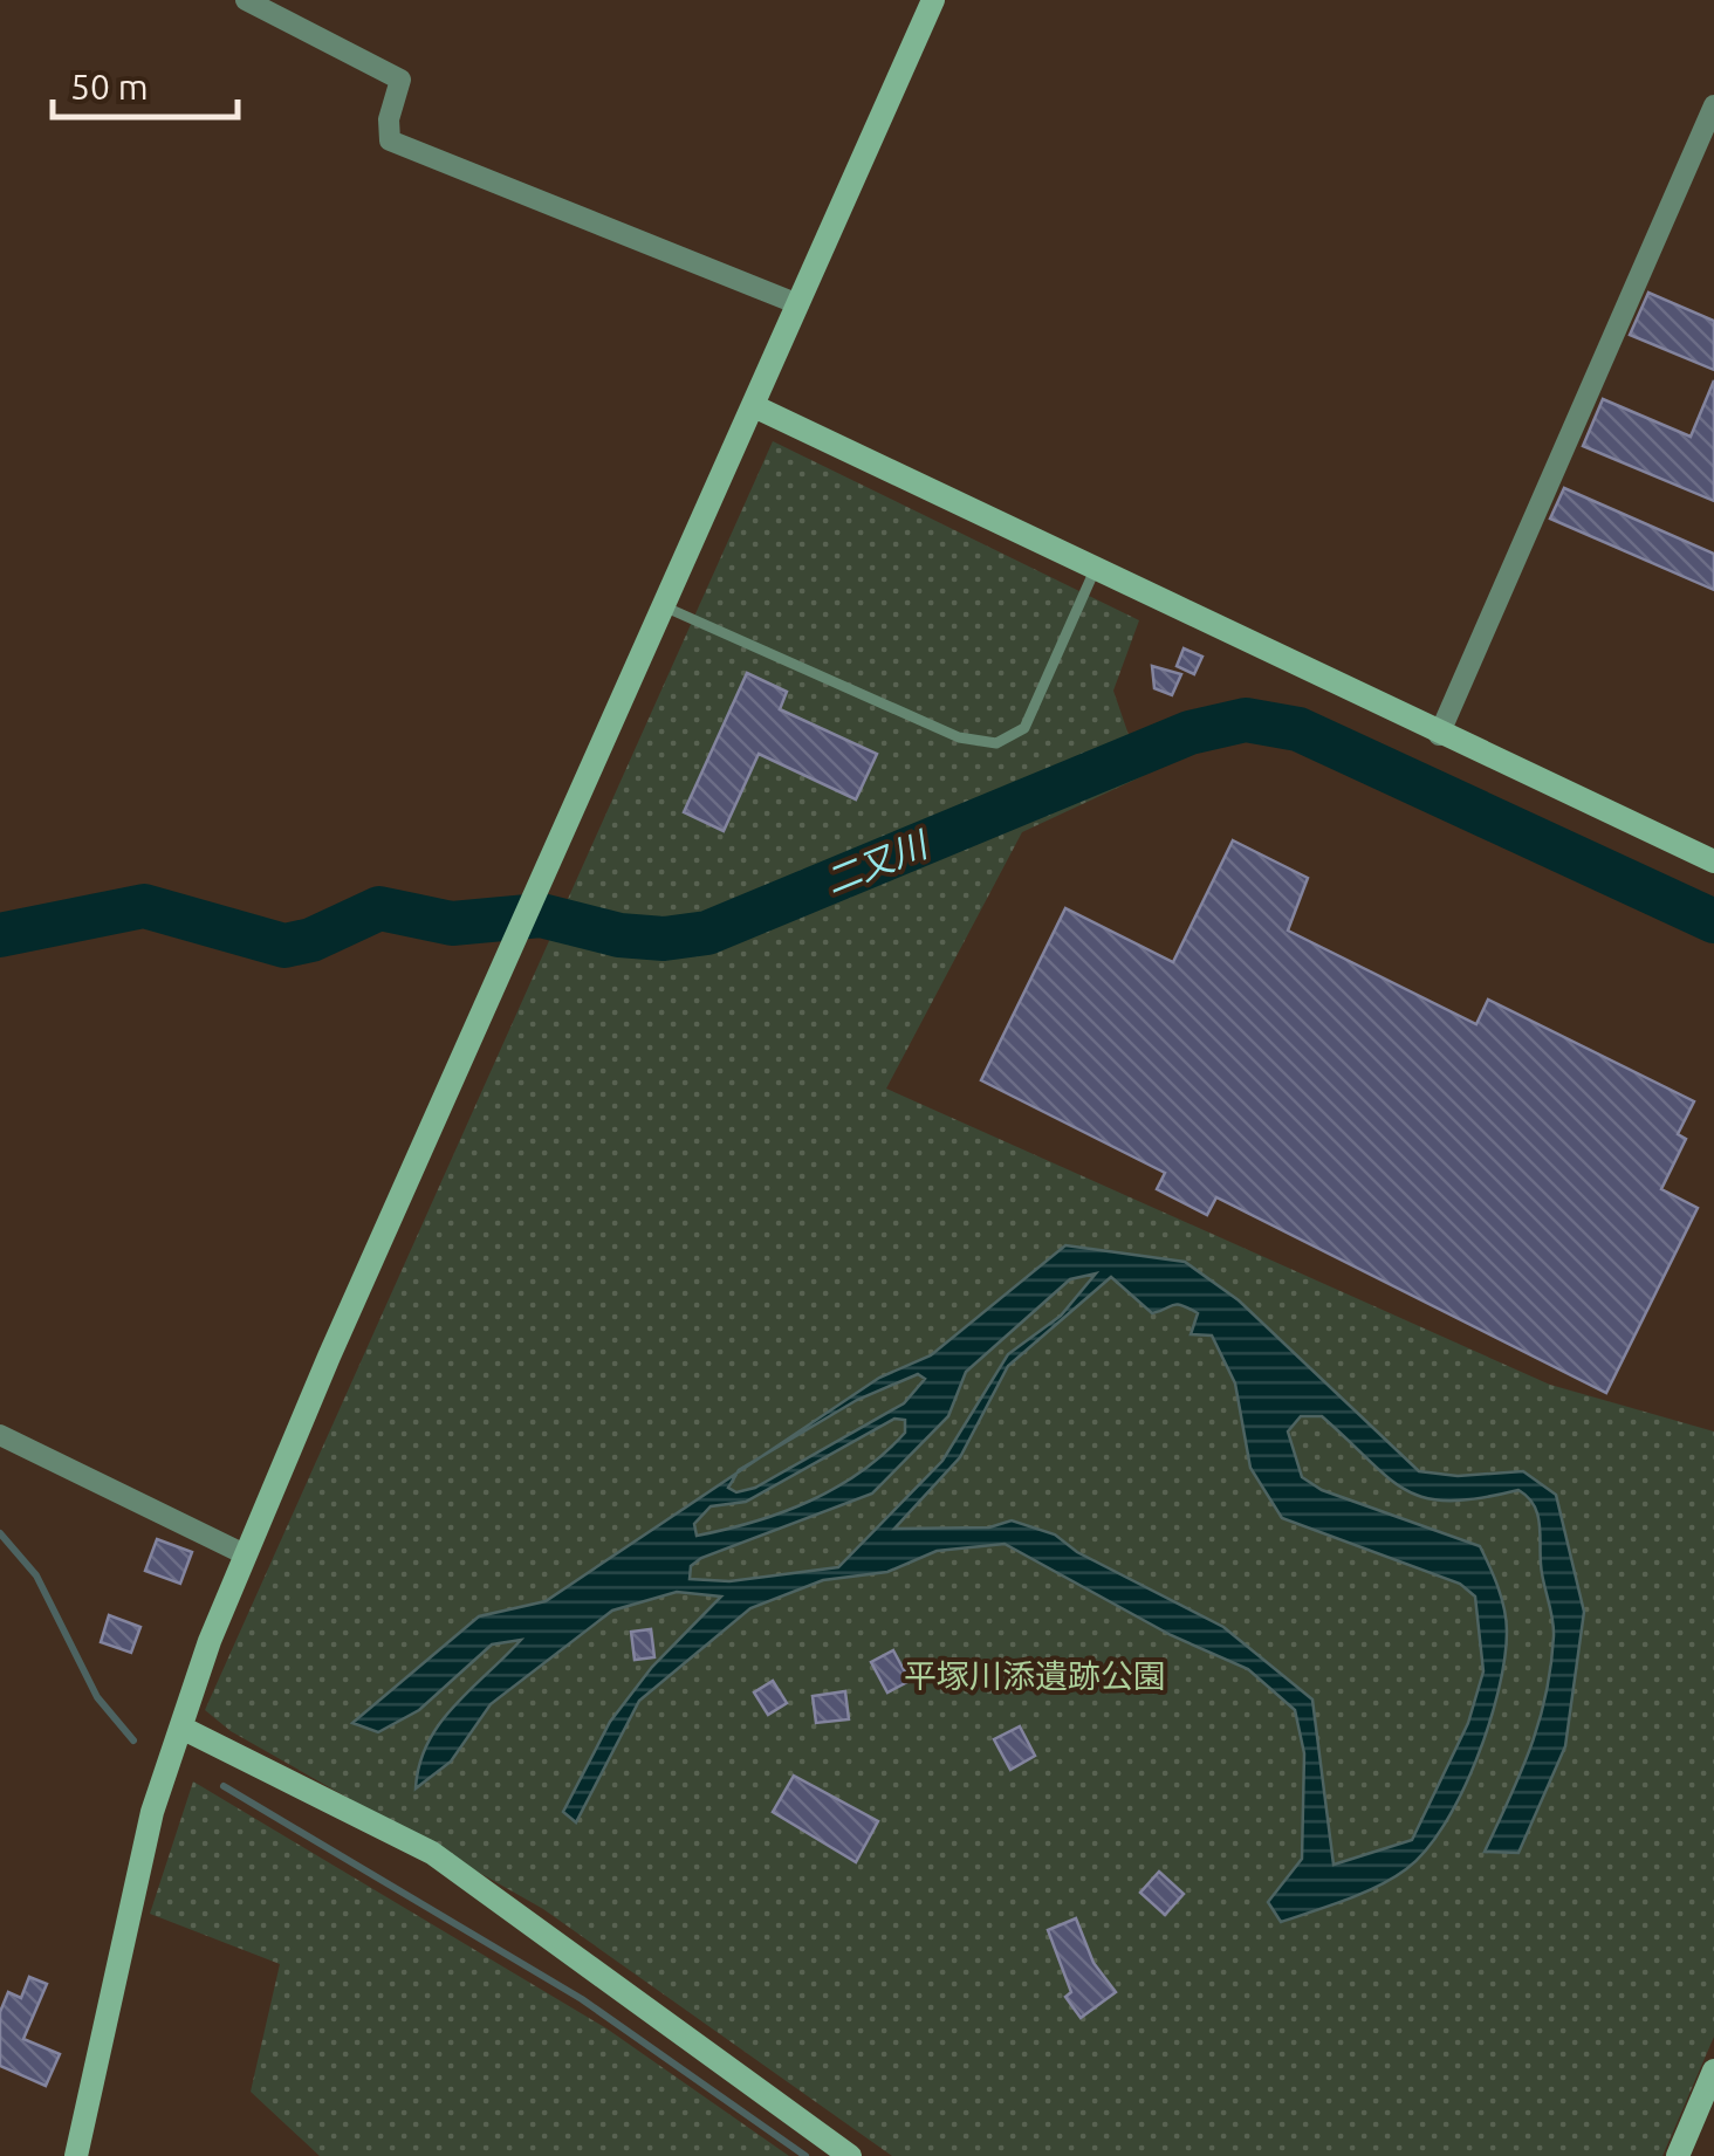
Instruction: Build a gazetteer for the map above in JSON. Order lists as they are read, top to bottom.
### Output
{
  "water": ["二又川"],
  "parks": ["平塚川添遺跡公園"],
  "scale_bar": "50 m"
}
